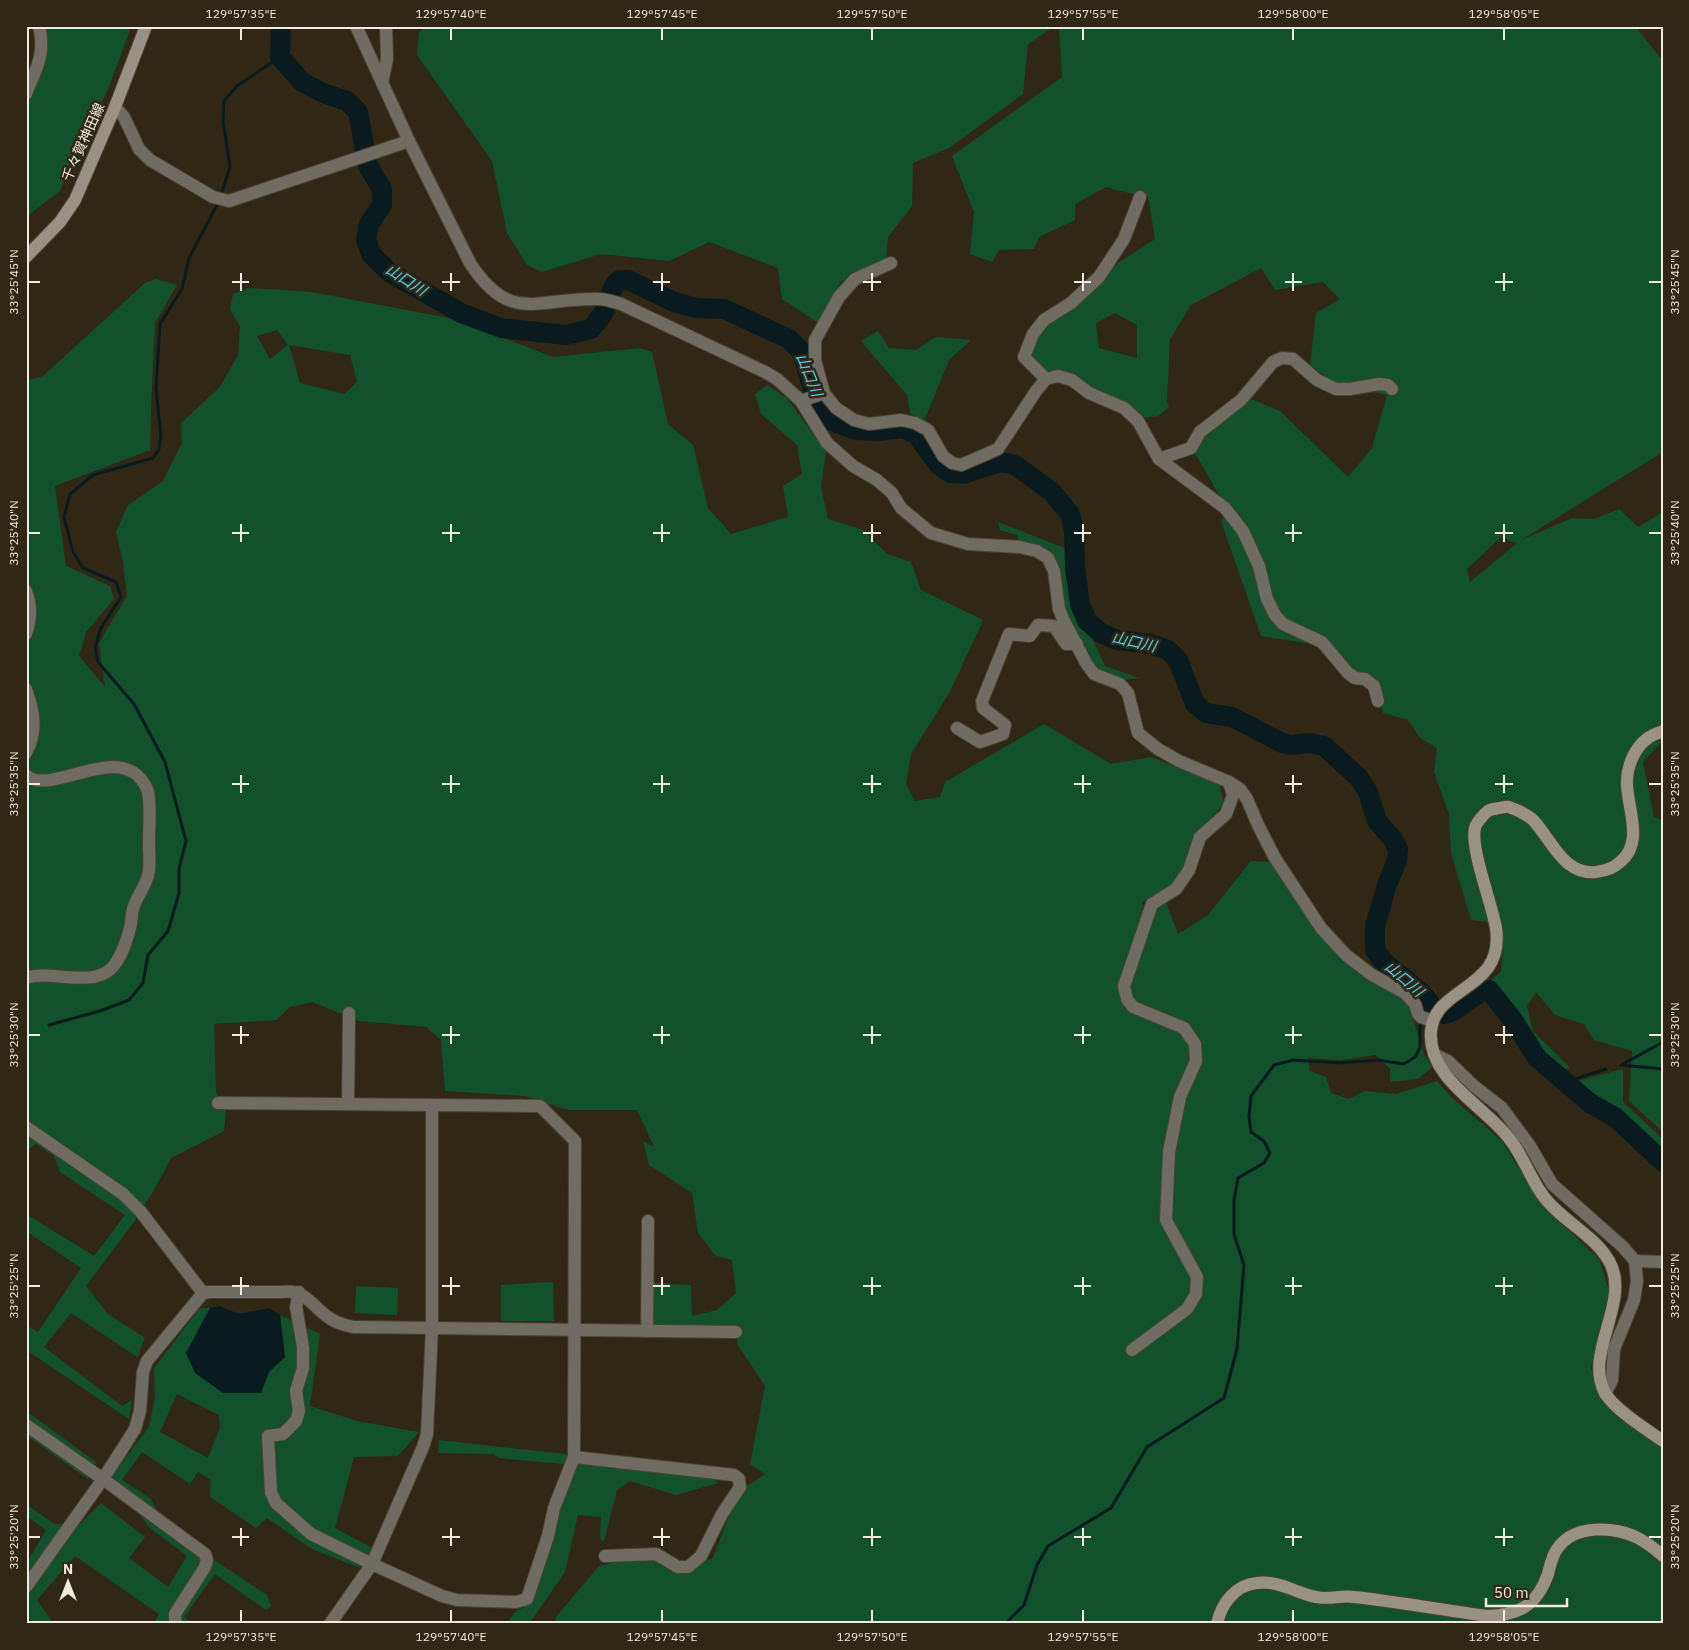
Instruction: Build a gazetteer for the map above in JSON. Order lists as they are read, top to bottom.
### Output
{
  "streets": {
    "street": ["千々賀神田線"]
  },
  "water": ["山口川"],
  "scale_bar": "50 m",
  "north": "top",
  "coordinates": [
    "129°57'35\"E",
    "129°57'40\"E",
    "129°57'45\"E",
    "129°57'50\"E",
    "129°57'55\"E",
    "129°58'00\"E",
    "129°58'05\"E",
    "33°25'45\"N",
    "33°25'40\"N",
    "33°25'35\"N",
    "33°25'30\"N",
    "33°25'25\"N",
    "33°25'20\"N"
  ]
}
